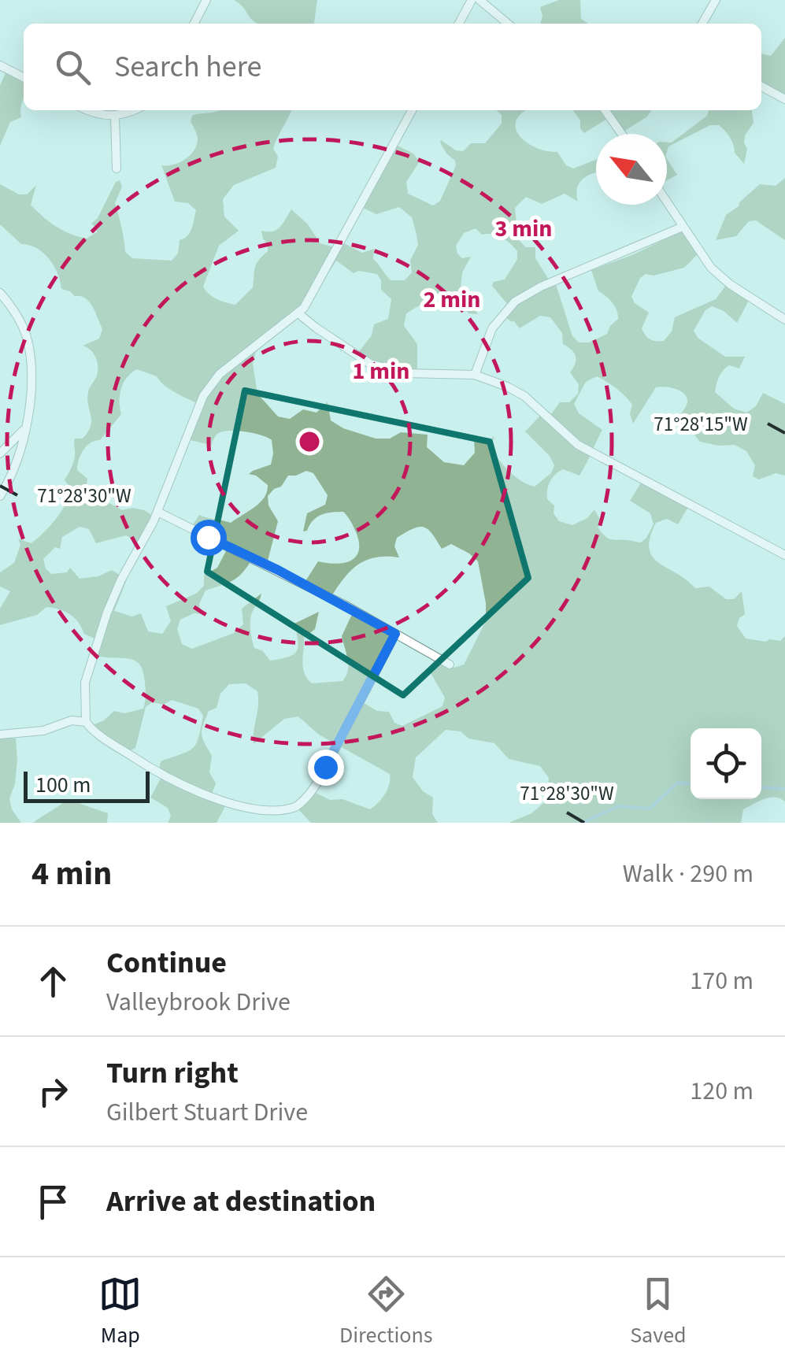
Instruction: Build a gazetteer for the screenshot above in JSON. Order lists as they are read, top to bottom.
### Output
{
  "scale_bar": "100 m",
  "north": "top left",
  "page": {
    "search": "Search here",
    "scale": "100 m",
    "heading": ["4 min", "Walk · 290 m"],
    "list": [
      ["Continue", "Valleybrook Drive", "170 m"],
      ["Turn right", "Gilbert Stuart Drive", "120 m"],
      "Arrive at destination"
    ],
    "nav": ["Map", "Directions", "Saved"]
  },
  "coordinates": ["71°28'15\"W", "71°28'30\"W"],
  "rings": ["3 min", "2 min", "1 min"]
}
